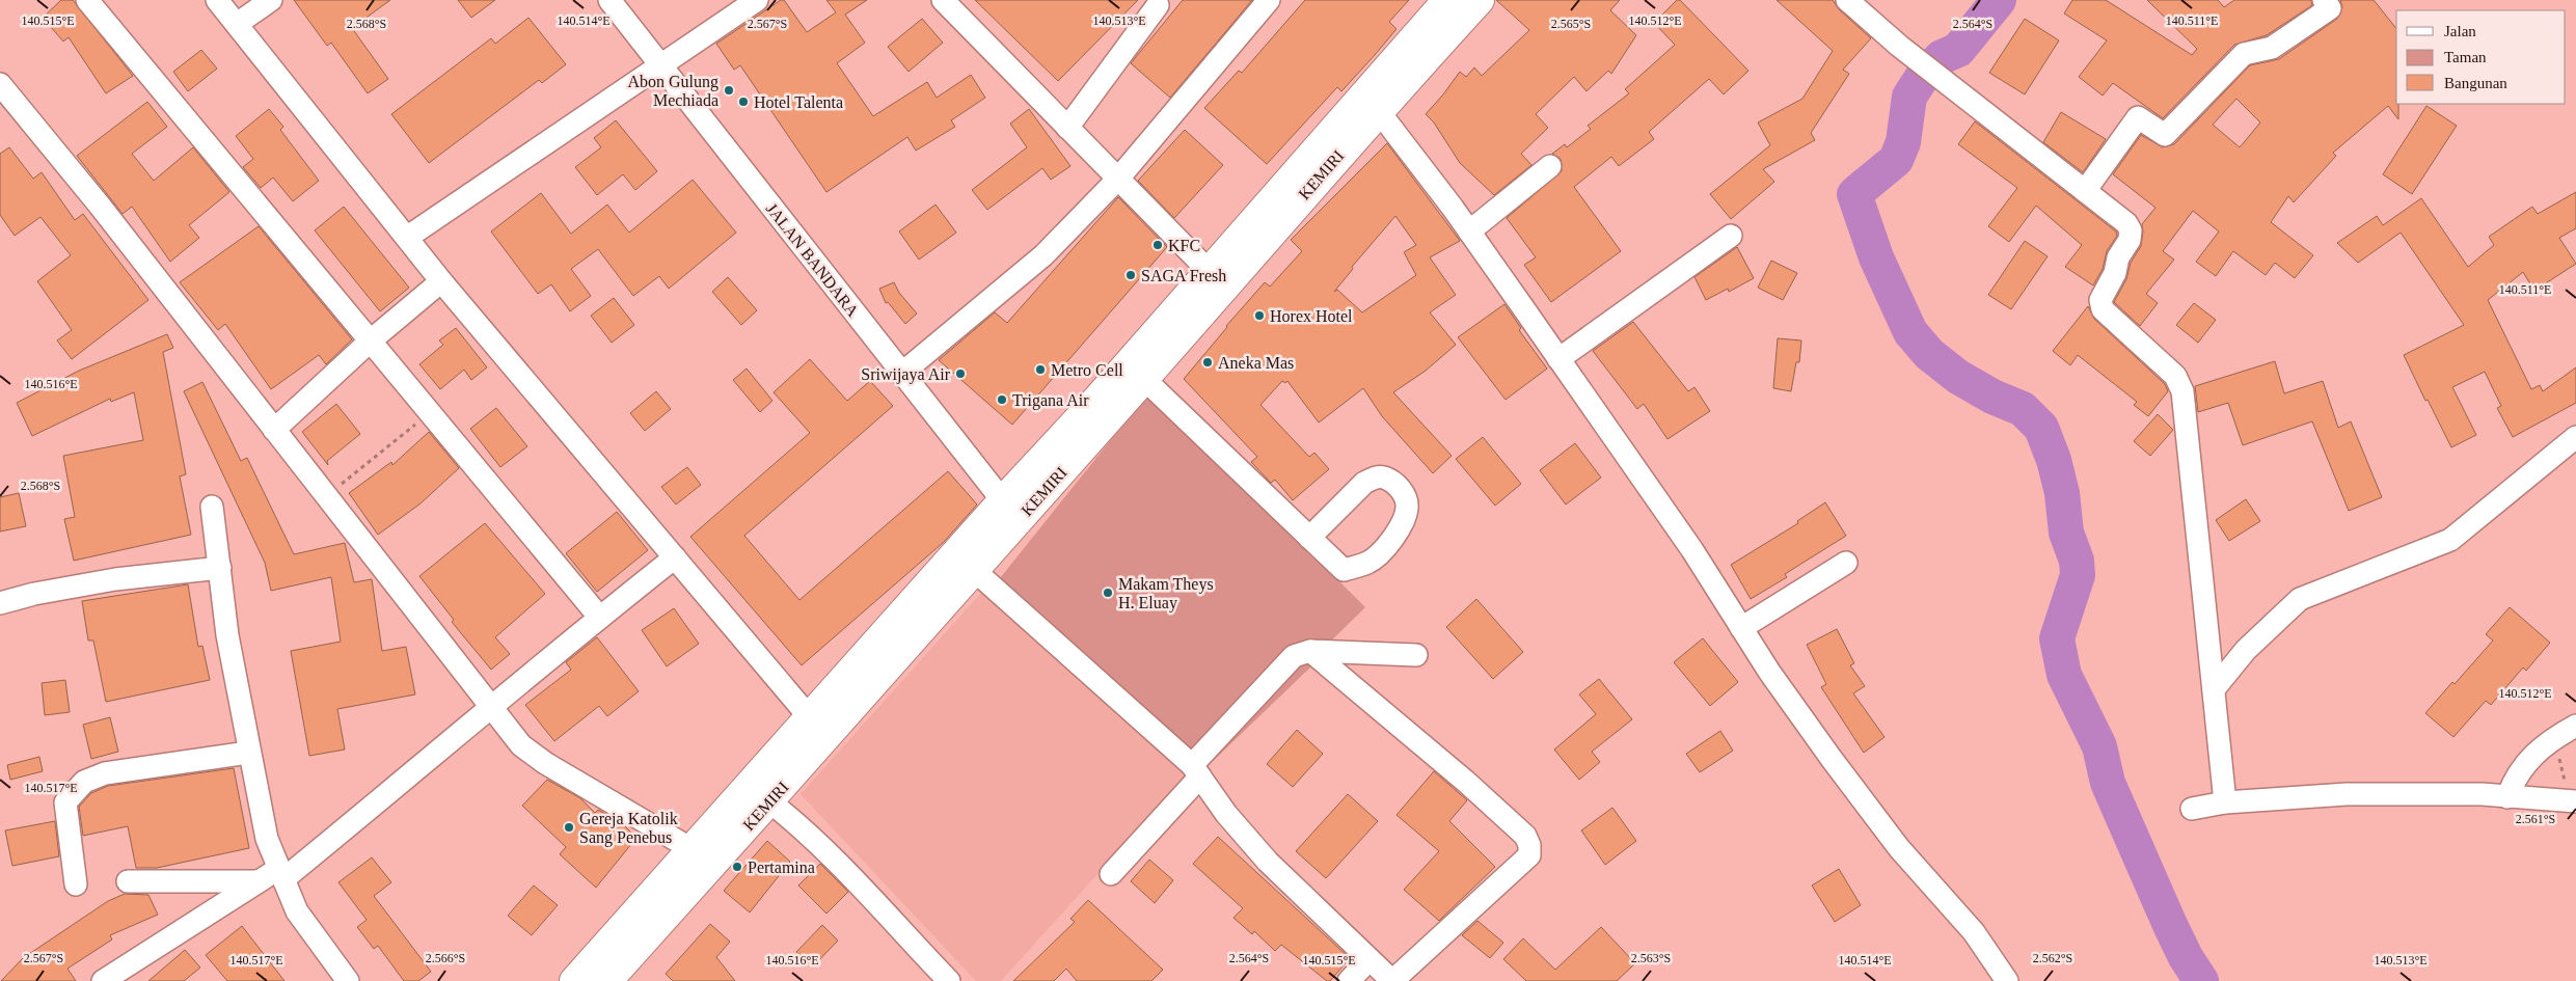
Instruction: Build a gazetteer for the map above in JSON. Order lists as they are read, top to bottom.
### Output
{
  "streets": {
    "highway": ["KEMIRI"],
    "street": ["JALAN BANDARA"]
  },
  "crossings": [
    ["KEMIRI", "JALAN BANDARA"]
  ],
  "places": [
    "Abon Gulung Mechiada",
    "Hotel Talenta",
    "KFC",
    "SAGA Fresh",
    "Horex Hotel",
    "Aneka Mas",
    "Metro Cell",
    "Sriwijaya Air",
    "Trigana Air",
    "Makam Theys H. Eluay",
    "Gereja Katolik Sang Penebus",
    "Pertamina"
  ],
  "legend": ["Jalan", "Taman", "Bangunan"],
  "coordinates": [
    "140.515°E",
    "140.514°E",
    "140.513°E",
    "140.512°E",
    "140.511°E",
    "2.568°S",
    "2.567°S",
    "2.565°S",
    "2.564°S",
    "140.516°E",
    "140.517°E",
    "2.561°S",
    "2.566°S",
    "2.563°S",
    "2.562°S"
  ]
}
